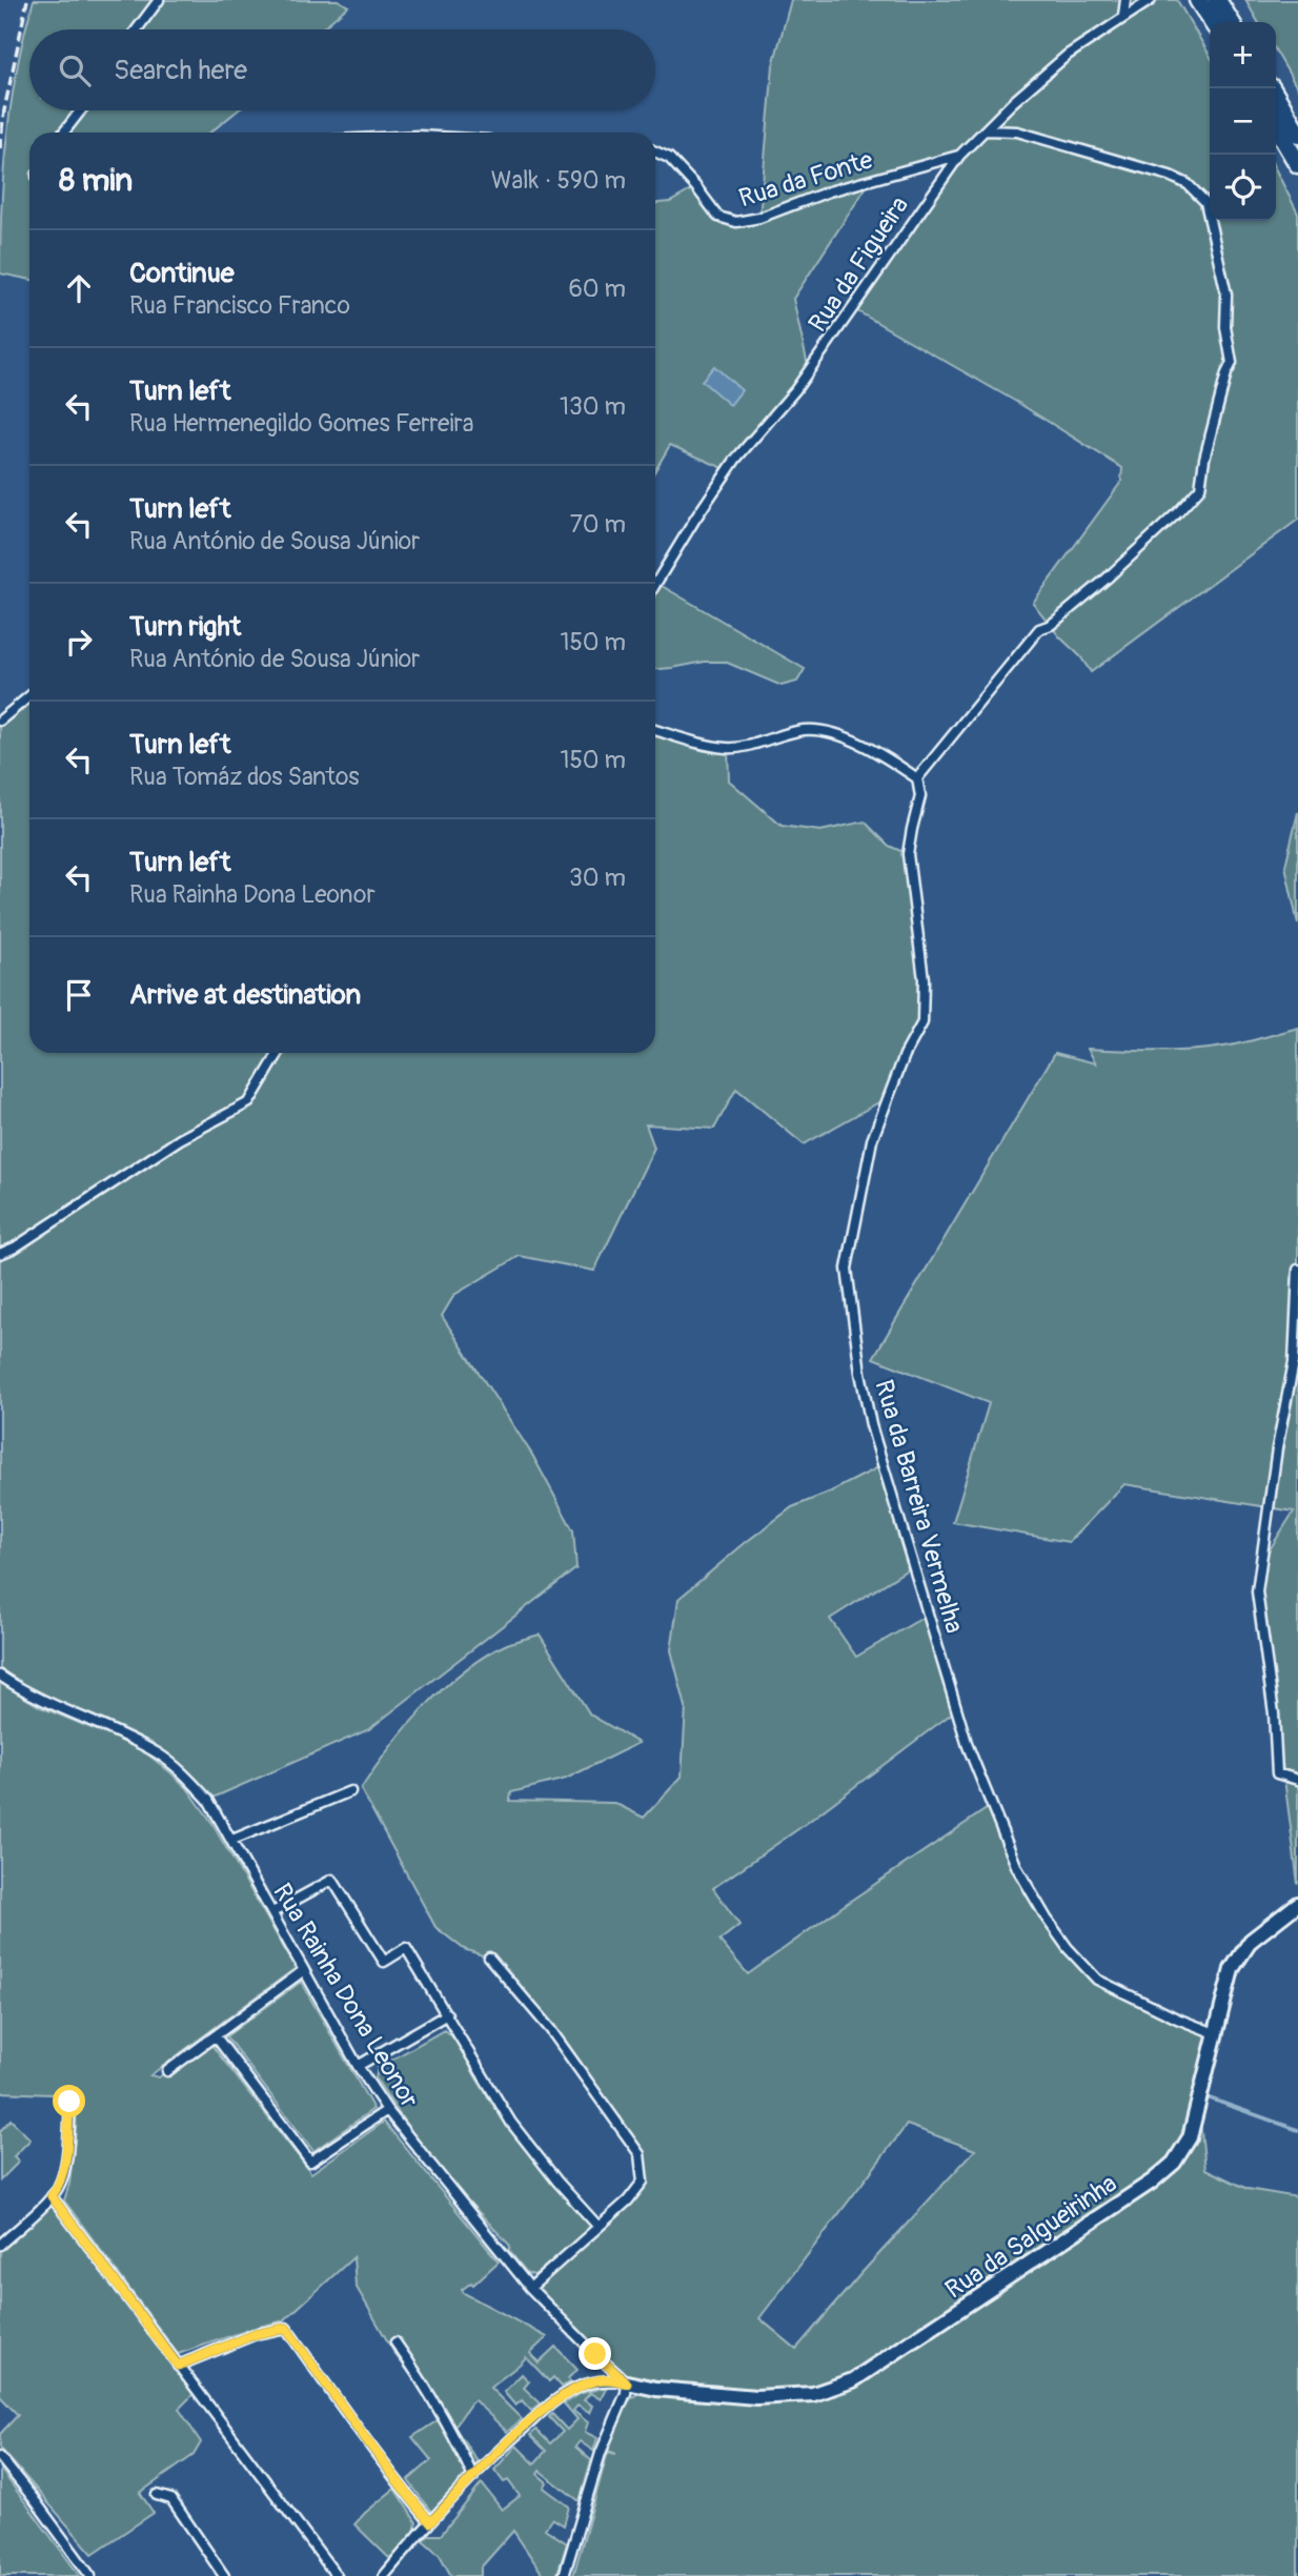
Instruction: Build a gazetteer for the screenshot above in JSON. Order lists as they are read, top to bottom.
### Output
{
  "streets": {
    "street": [
      "Rua da Fonte",
      "Rua da Figueira",
      "Rua da Barreira Vermelha",
      "Rua Rainha Dona Leonor",
      "Rua da Salgueirinha"
    ]
  },
  "crossings": [
    ["Rua da Fonte", "Rua da Figueira"],
    ["Rua da Barreira Vermelha", "Rua da Salgueirinha"],
    ["Rua Rainha Dona Leonor", "Rua da Salgueirinha"]
  ],
  "page": {
    "map_buttons": ["+", "−"],
    "search": "Search here",
    "heading": ["8 min", "Walk · 590 m"],
    "list": [
      ["Continue", "Rua Francisco Franco", "60 m"],
      ["Turn left", "Rua Hermenegildo Gomes Ferreira", "130 m"],
      ["Turn left", "Rua António de Sousa Júnior", "70 m"],
      ["Turn right", "Rua António de Sousa Júnior", "150 m"],
      ["Turn left", "Rua Tomáz dos Santos", "150 m"],
      ["Turn left", "Rua Rainha Dona Leonor", "30 m"],
      "Arrive at destination"
    ]
  }
}
